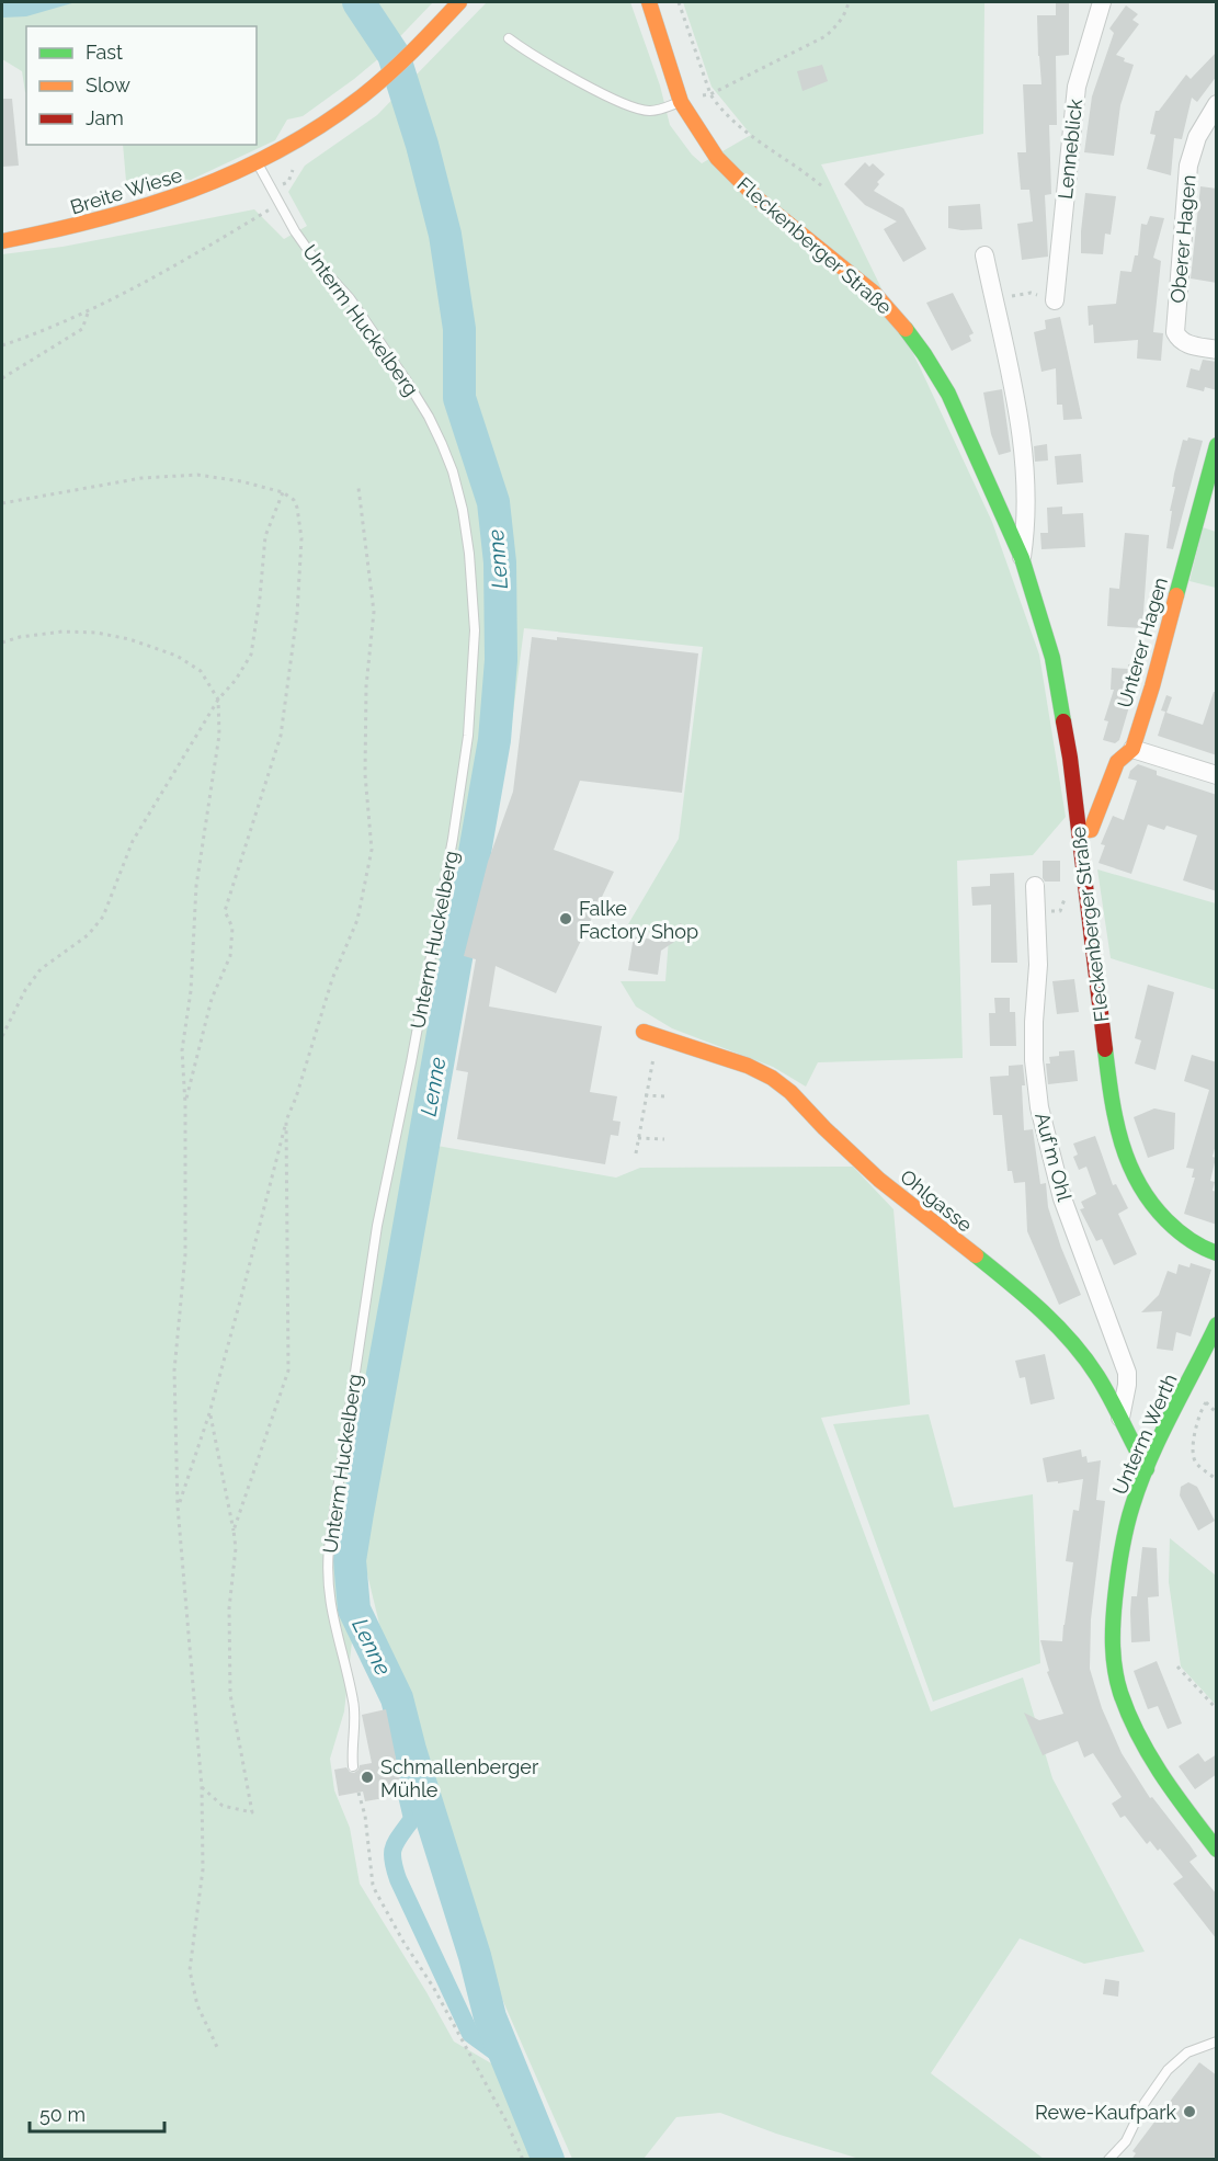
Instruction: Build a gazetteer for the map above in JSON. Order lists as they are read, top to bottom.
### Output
{
  "streets": {
    "street": [
      "Lenneblick",
      "Breite Wiese",
      "Oberer Hagen",
      "Fleckenberger Straße",
      "Unterer Hagen",
      "Auf'm Ohl",
      "Ohlgasse",
      "Unterm Werth"
    ],
    "lane": ["Unterm Huckelberg"]
  },
  "crossings": [
    ["Breite Wiese", "Unterm Huckelberg"],
    ["Fleckenberger Straße", "Unterer Hagen"],
    ["Auf'm Ohl", "Ohlgasse"],
    ["Ohlgasse", "Unterm Werth"]
  ],
  "water": ["Lenne"],
  "places": ["Falke Factory Shop", "Schmallenberger Mühle", "Rewe-Kaufpark"],
  "legend": ["Fast", "Slow", "Jam"],
  "scale_bar": "50 m"
}
